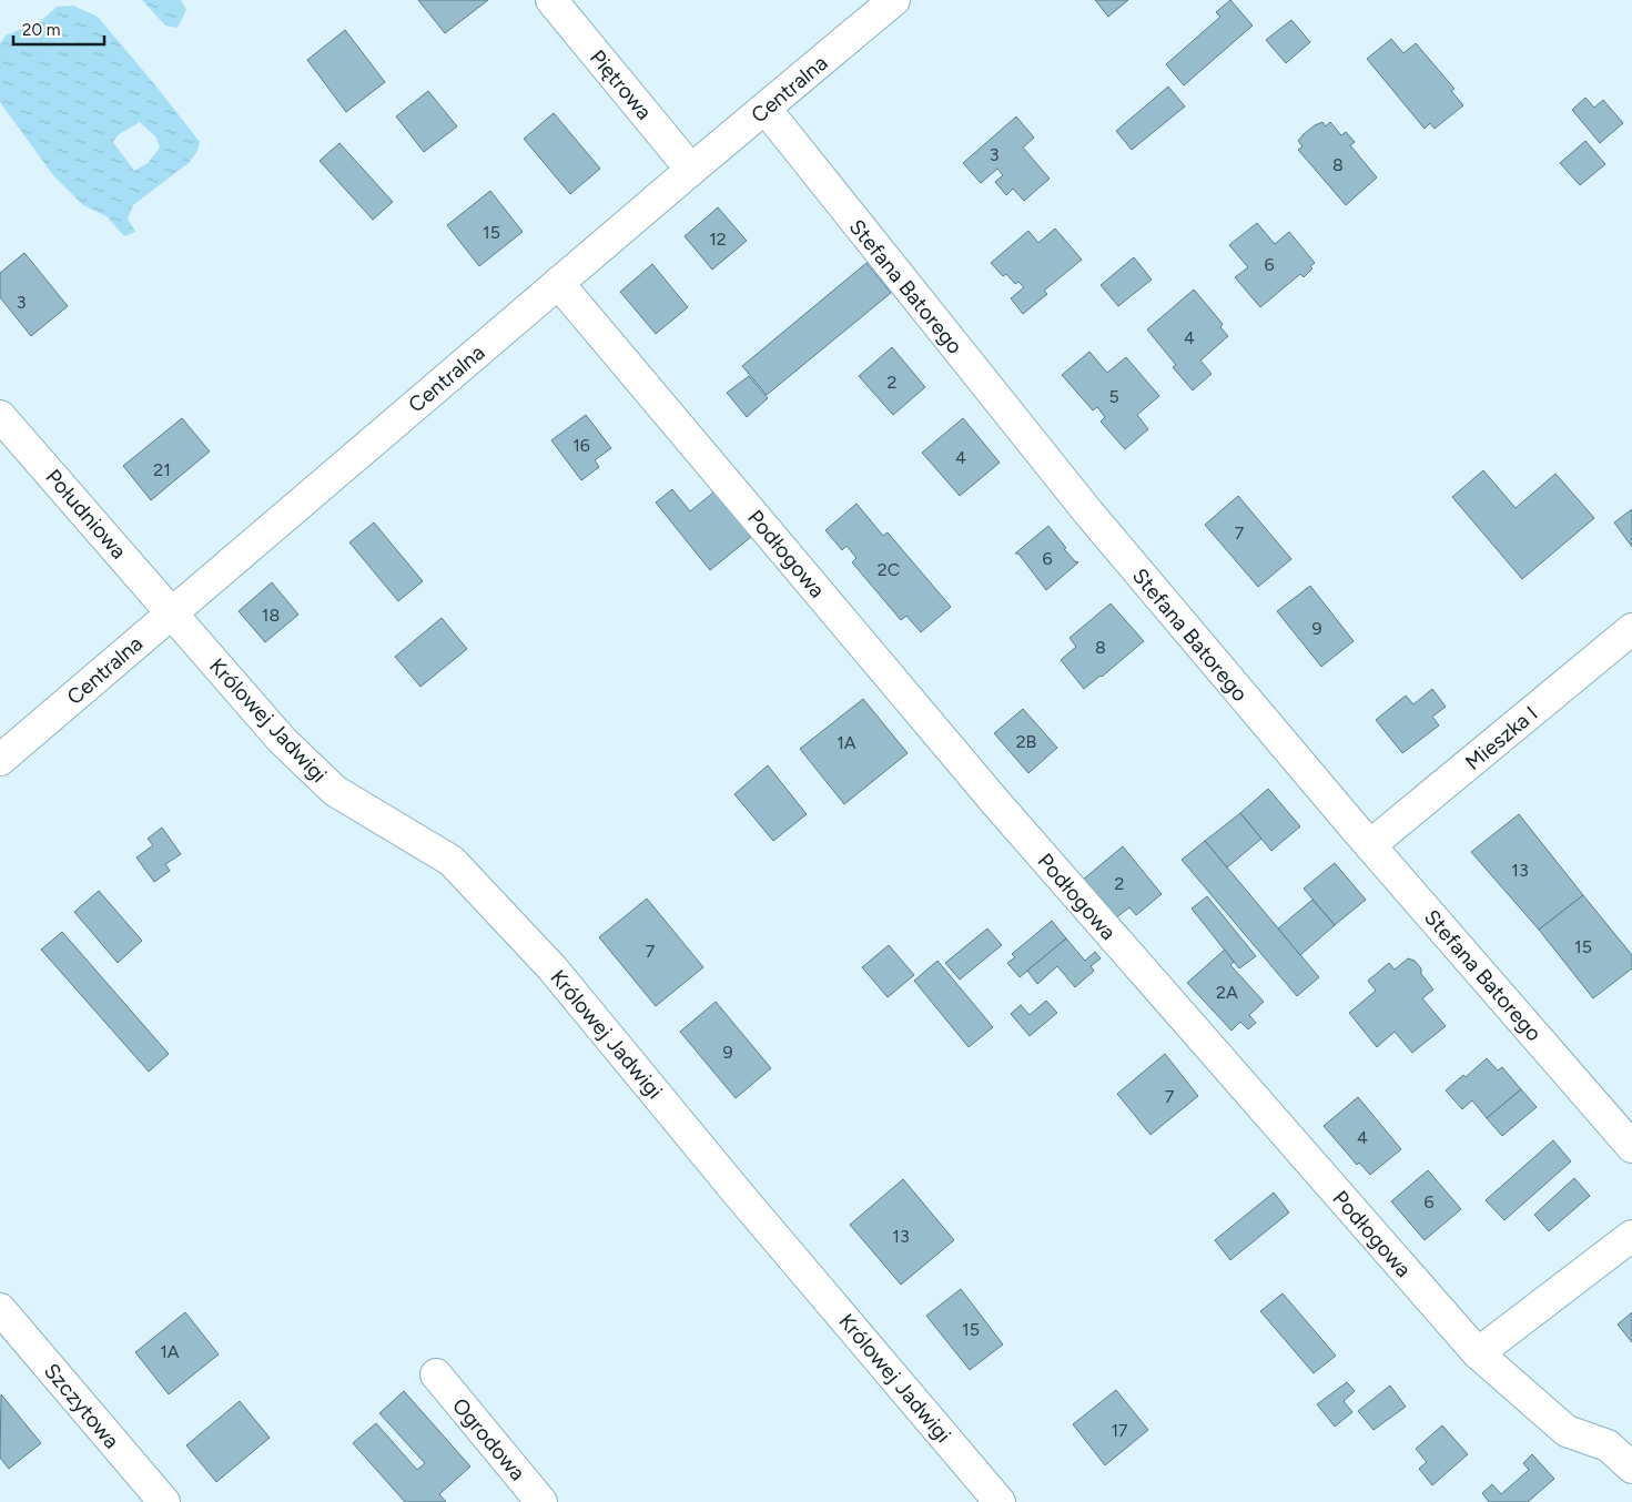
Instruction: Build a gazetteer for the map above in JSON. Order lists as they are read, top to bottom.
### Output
{
  "streets": {
    "street": [
      "Piętrowa",
      "Centralna",
      "Stefana Batorego",
      "Południowa",
      "Podłogowa",
      "Królowej Jadwigi",
      "Mieszka I",
      "Szczytowa",
      "Ogrodowa"
    ]
  },
  "crossings": [
    ["Piętrowa", "Centralna"],
    ["Centralna", "Stefana Batorego"],
    ["Centralna", "Południowa"],
    ["Centralna", "Podłogowa"],
    ["Centralna", "Królowej Jadwigi"],
    ["Stefana Batorego", "Mieszka I"],
    ["Południowa", "Królowej Jadwigi"]
  ],
  "house_numbers": [
    "3",
    "8",
    "15",
    "12",
    "6",
    "3",
    "4",
    "2",
    "5",
    "16",
    "4",
    "21",
    "7",
    "6",
    "2C",
    "18",
    "9",
    "8",
    "2B",
    "1A",
    "13",
    "2",
    "15",
    "7",
    "2A",
    "9",
    "7",
    "4",
    "6",
    "13",
    "15",
    "1A",
    "17"
  ],
  "scale_bar": "20 m"
}
